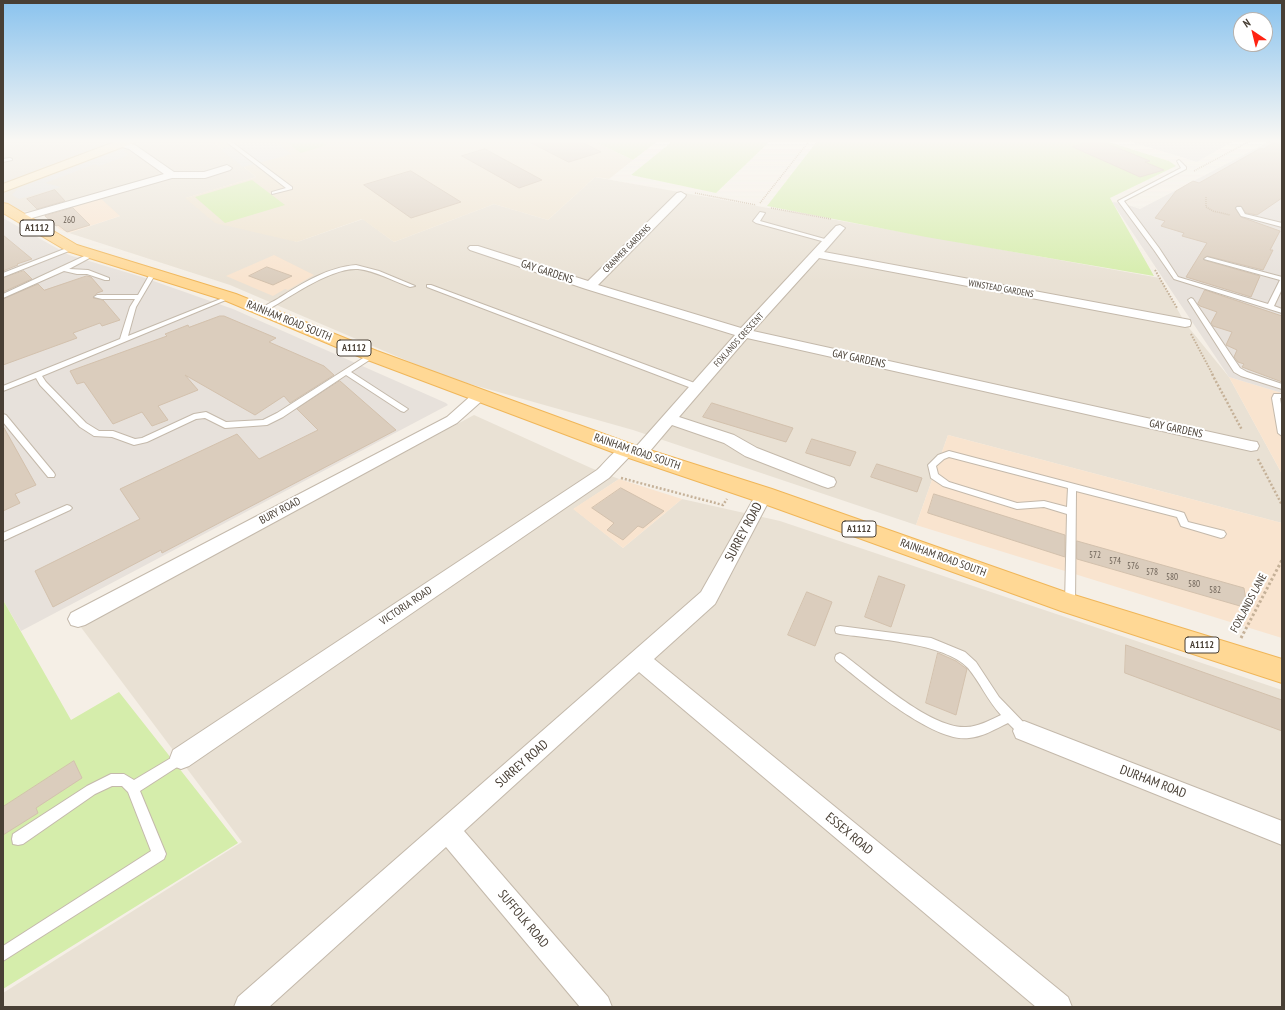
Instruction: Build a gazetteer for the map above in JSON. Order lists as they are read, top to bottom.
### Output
{
  "streets": {
    "main road": ["A1112", "RAINHAM ROAD SOUTH"],
    "street": [
      "CRANMER GARDENS",
      "GAY GARDENS",
      "WINSTEAD GARDENS",
      "FOXLANDS CRESCENT",
      "BURY ROAD",
      "SURREY ROAD",
      "VICTORIA ROAD",
      "DURHAM ROAD",
      "ESSEX ROAD",
      "SUFFOLK ROAD"
    ],
    "path": ["FOXLANDS LANE"]
  },
  "crossings": [
    ["CRANMER GARDENS", "GAY GARDENS"],
    ["GAY GARDENS", "FOXLANDS CRESCENT"],
    ["WINSTEAD GARDENS", "FOXLANDS CRESCENT"],
    ["RAINHAM ROAD SOUTH", "FOXLANDS CRESCENT"],
    ["RAINHAM ROAD SOUTH", "BURY ROAD"],
    ["RAINHAM ROAD SOUTH", "SURREY ROAD"],
    ["RAINHAM ROAD SOUTH", "FOXLANDS LANE"],
    ["RAINHAM ROAD SOUTH", "VICTORIA ROAD"],
    ["FOXLANDS CRESCENT", "VICTORIA ROAD"],
    ["SURREY ROAD", "ESSEX ROAD"],
    ["SURREY ROAD", "SUFFOLK ROAD"]
  ],
  "house_numbers": [
    "260",
    "572",
    "574",
    "576",
    "578",
    "580",
    "580",
    "582"
  ],
  "north": "top left"
}
